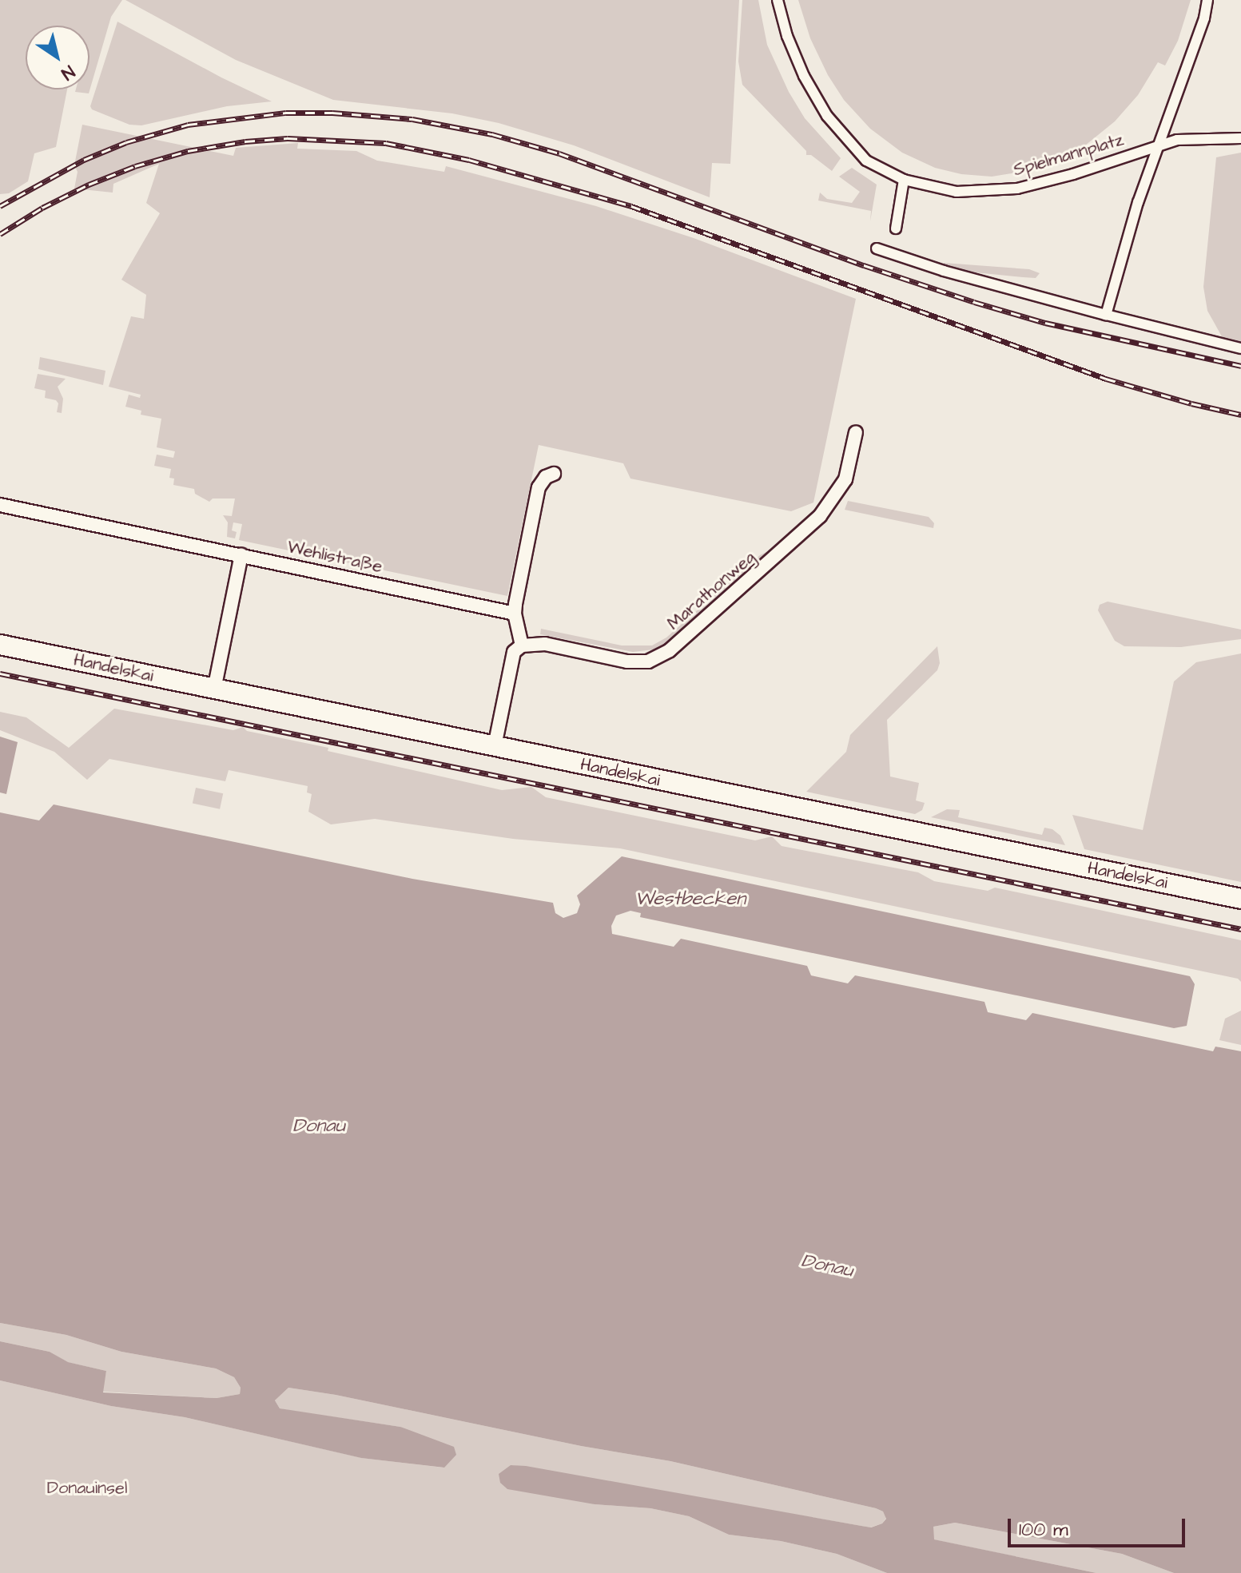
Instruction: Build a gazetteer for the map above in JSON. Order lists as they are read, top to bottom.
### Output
{
  "streets": {
    "main road": ["Handelskai"],
    "street": ["Spielmannplatz", "Wehlistraße", "Marathonweg"]
  },
  "water": ["Westbecken", "Donau"],
  "parks": ["Donauinsel"],
  "scale_bar": "100 m",
  "north": "bottom right"
}
